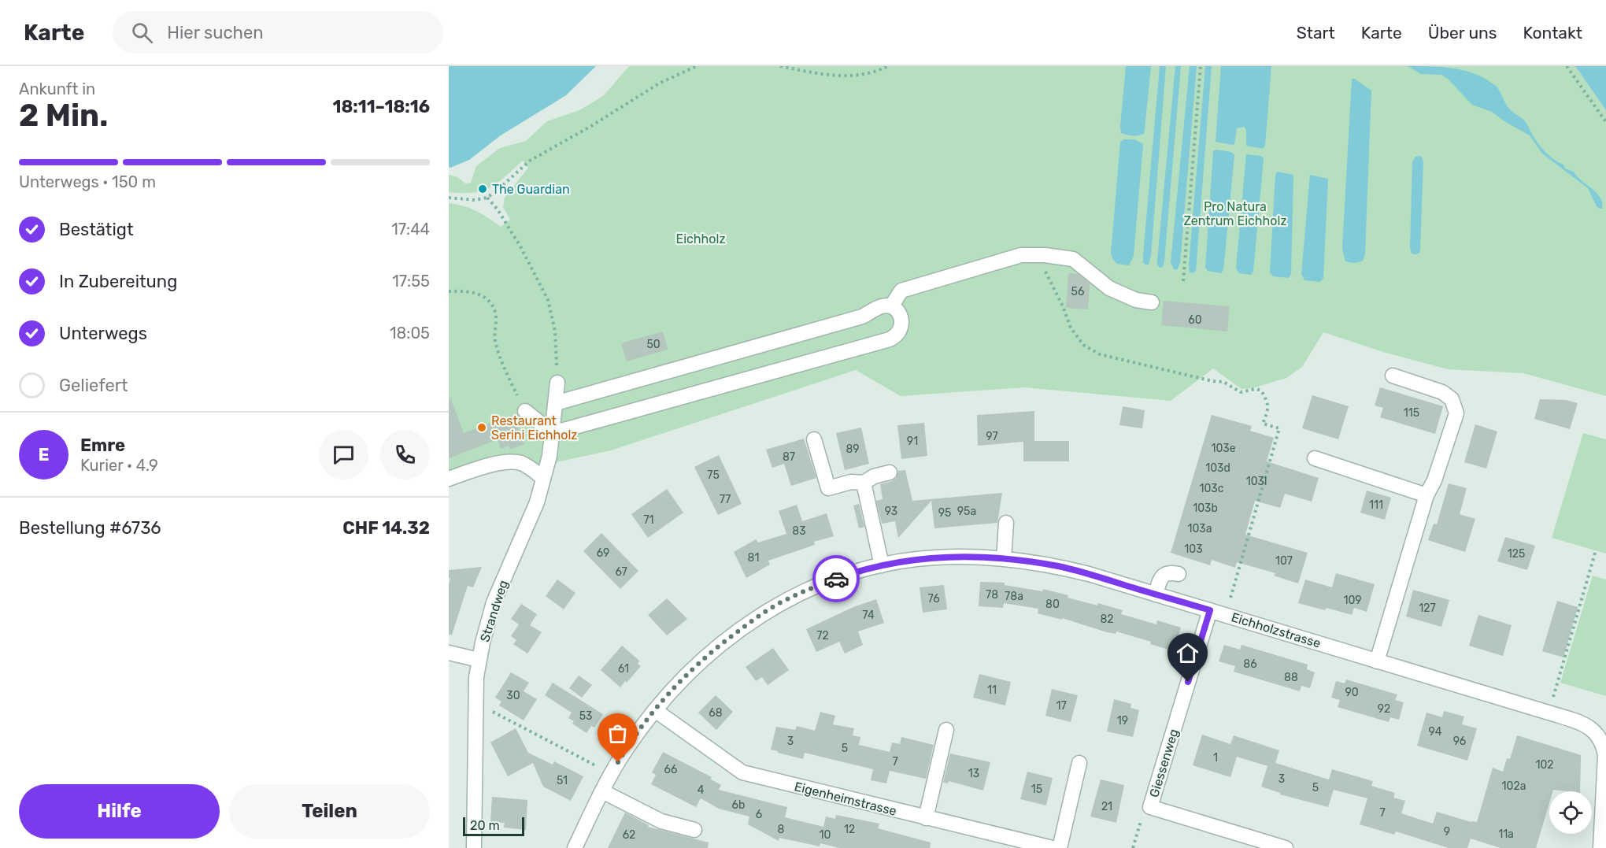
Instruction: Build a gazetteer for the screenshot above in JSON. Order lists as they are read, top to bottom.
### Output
{
  "streets": {
    "street": [
      "Strandweg",
      "Eichholzstrasse",
      "Giessenweg",
      "Eigenheimstrasse"
    ]
  },
  "crossings": [
    ["Eichholzstrasse", "Giessenweg"],
    ["Eichholzstrasse", "Eigenheimstrasse"]
  ],
  "parks": ["Pro Natura Zentrum Eichholz", "Eichholz"],
  "places": ["The Guardian", "Restaurant Serini Eichholz"],
  "house_numbers": [
    "56",
    "60",
    "50",
    "115",
    "97",
    "91",
    "103e",
    "89",
    "87",
    "103d",
    "75",
    "103l",
    "103c",
    "77",
    "111",
    "103b",
    "93",
    "95a",
    "95",
    "71",
    "103a",
    "83",
    "103",
    "69",
    "125",
    "81",
    "107",
    "67",
    "78",
    "78a",
    "76",
    "109",
    "80",
    "127",
    "74",
    "82",
    "72",
    "86",
    "61",
    "88",
    "11",
    "90",
    "30",
    "17",
    "92",
    "68",
    "53",
    "19",
    "94",
    "3",
    "96",
    "5",
    "1",
    "7",
    "102",
    "66",
    "13",
    "3",
    "51",
    "102a",
    "5",
    "15",
    "4",
    "6b",
    "21",
    "7",
    "6",
    "8",
    "12",
    "9",
    "11a",
    "62",
    "10"
  ],
  "scale_bar": "20 m",
  "page": {
    "header": "Karte",
    "search": "Hier suchen",
    "nav": [
      "Start",
      "Karte",
      "Über uns",
      "Kontakt"
    ],
    "heading": ["2 Min.", "Ankunft in", "18:11–18:16"],
    "panel": [
      "Emre",
      "Kurier · 4.9",
      "Bestellung #6736",
      "CHF 14.32"
    ],
    "bar": "Unterwegs · 150 m",
    "list": [
      ["Bestätigt", "17:44"],
      ["In Zubereitung", "17:55"],
      ["Unterwegs", "18:05"],
      "Geliefert"
    ],
    "round": "E",
    "buttons": ["Hilfe", "Teilen"],
    "scale": "20 m"
  }
}
